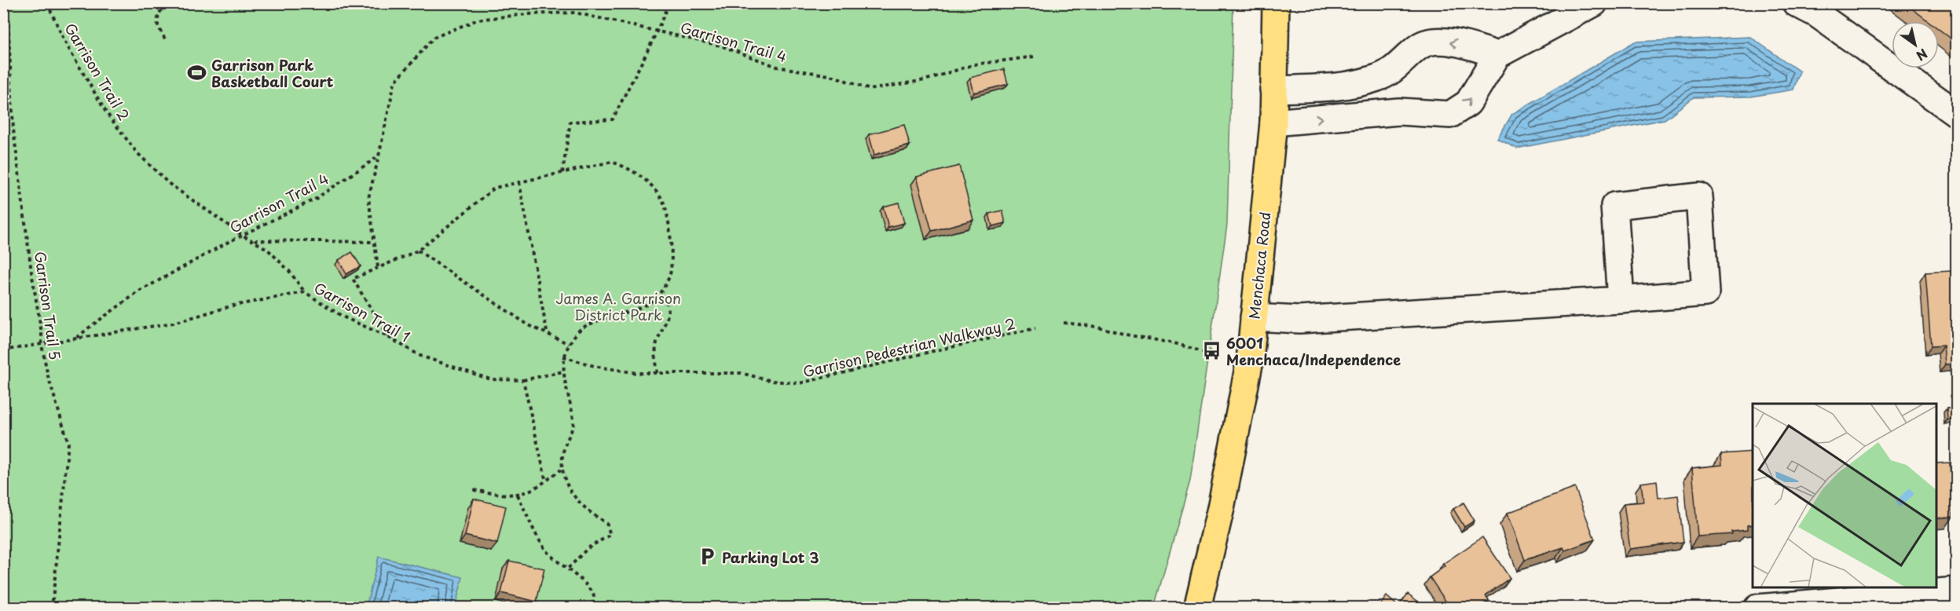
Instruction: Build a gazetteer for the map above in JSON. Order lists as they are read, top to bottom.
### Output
{
  "streets": {
    "main road": ["Menchaca Road"],
    "path": [
      "Garrison Trail 4",
      "Garrison Trail 2",
      "Garrison Trail 5",
      "Garrison Trail 1",
      "Garrison Pedestrian Walkway 2"
    ]
  },
  "crossings": [
    ["Garrison Trail 4", "Garrison Trail 2"],
    ["Garrison Trail 4", "Garrison Trail 1"],
    ["Garrison Trail 2", "Garrison Trail 1"],
    ["Garrison Trail 5", "Garrison Trail 1"]
  ],
  "parks": ["James A. Garrison District Park"],
  "places": {
    "sports": ["Garrison Park Basketball Court"],
    "bus stop": ["6001 Menchaca/Independence"],
    "parking": ["Parking Lot 3"]
  },
  "north": "bottom right"
}
